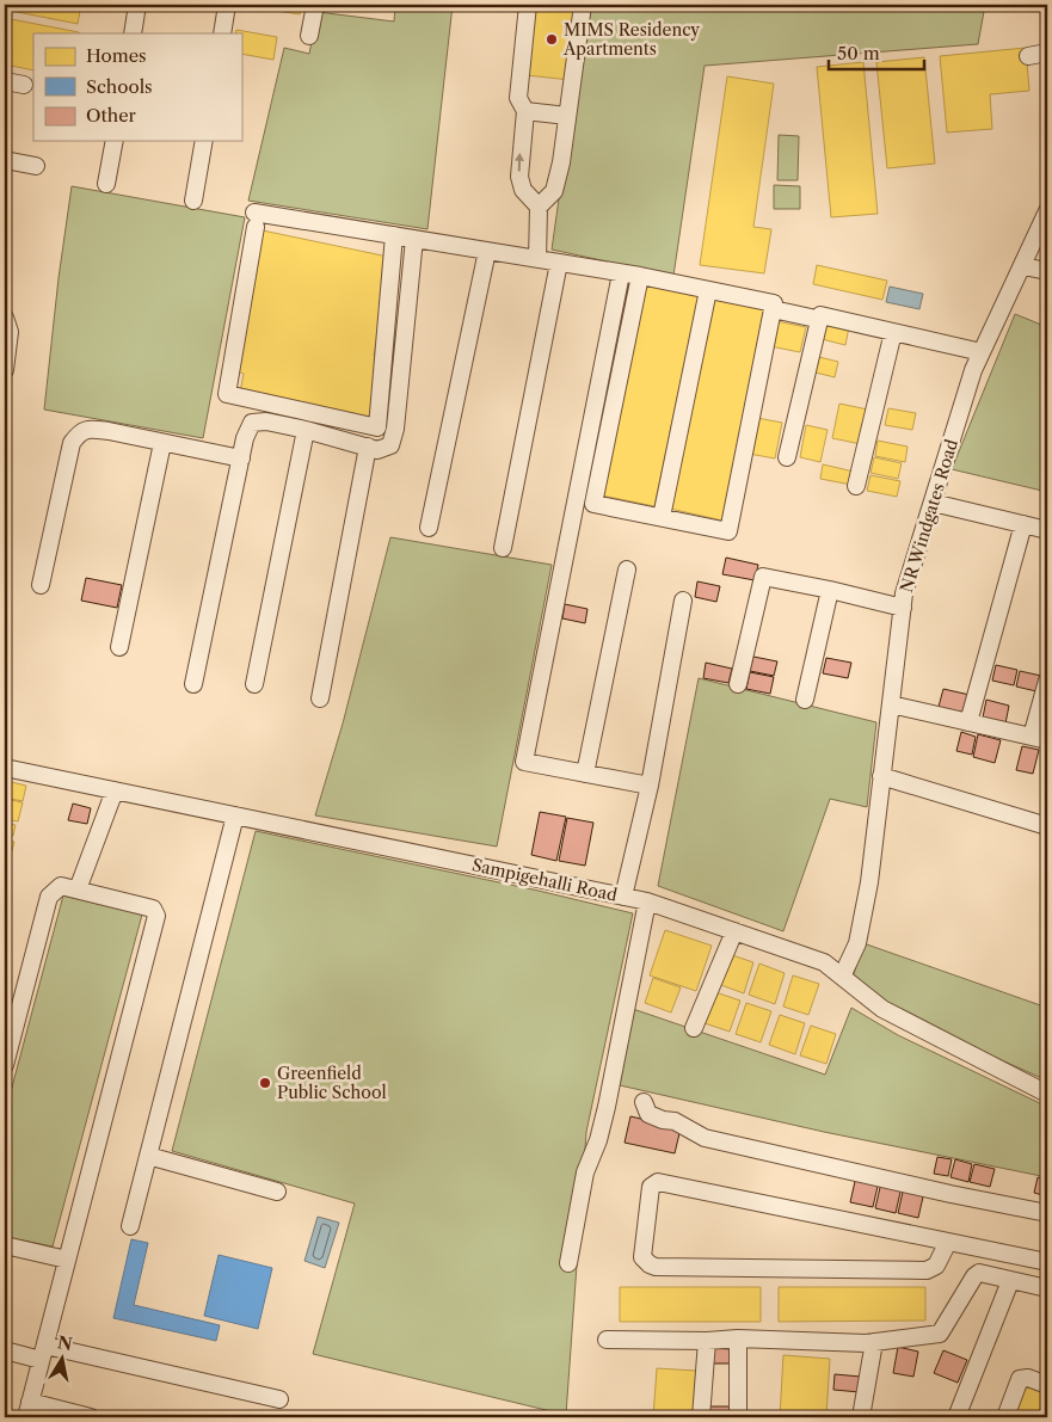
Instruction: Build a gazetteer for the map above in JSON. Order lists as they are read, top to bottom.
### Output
{
  "streets": {
    "street": ["NR Windgates Road", "Sampigehalli Road"]
  },
  "crossings": [
    ["NR Windgates Road", "Sampigehalli Road"]
  ],
  "places": ["MIMS Residency Apartments", "Greenfield Public School"],
  "legend": ["Homes", "Schools", "Other"],
  "scale_bar": "50 m",
  "north": "top"
}
